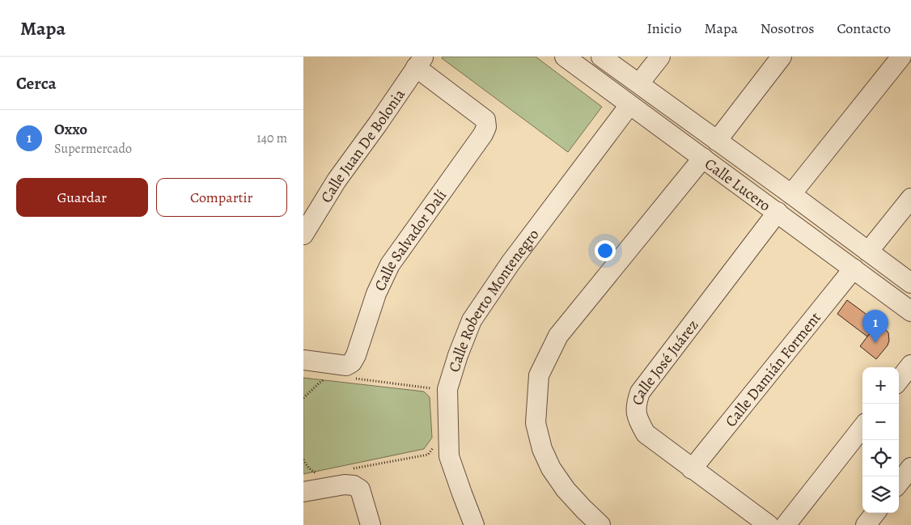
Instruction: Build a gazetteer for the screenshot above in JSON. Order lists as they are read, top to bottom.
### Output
{
  "streets": {
    "street": [
      "Calle Juan De Bolonia",
      "Calle Lucero",
      "Calle Salvador Dalí",
      "Calle Roberto Montenegro",
      "Calle José Juárez",
      "Calle Damián Forment"
    ]
  },
  "crossings": [
    ["Calle Juan De Bolonia", "Calle Salvador Dalí"],
    ["Calle Lucero", "Calle Roberto Montenegro"],
    ["Calle Lucero", "Calle José Juárez"],
    ["Calle Lucero", "Calle Damián Forment"],
    ["Calle José Juárez", "Calle Damián Forment"]
  ],
  "page": {
    "header": "Mapa",
    "nav": [
      "Inicio",
      "Mapa",
      "Nosotros",
      "Contacto"
    ],
    "heading": "Cerca",
    "list": [
      {
        "mark": "1",
        "name": "Oxxo",
        "note": "Supermercado",
        "value": "140 m"
      }
    ],
    "buttons": ["Guardar", "Compartir"],
    "pins": "1",
    "map_buttons": ["+", "−"]
  }
}
